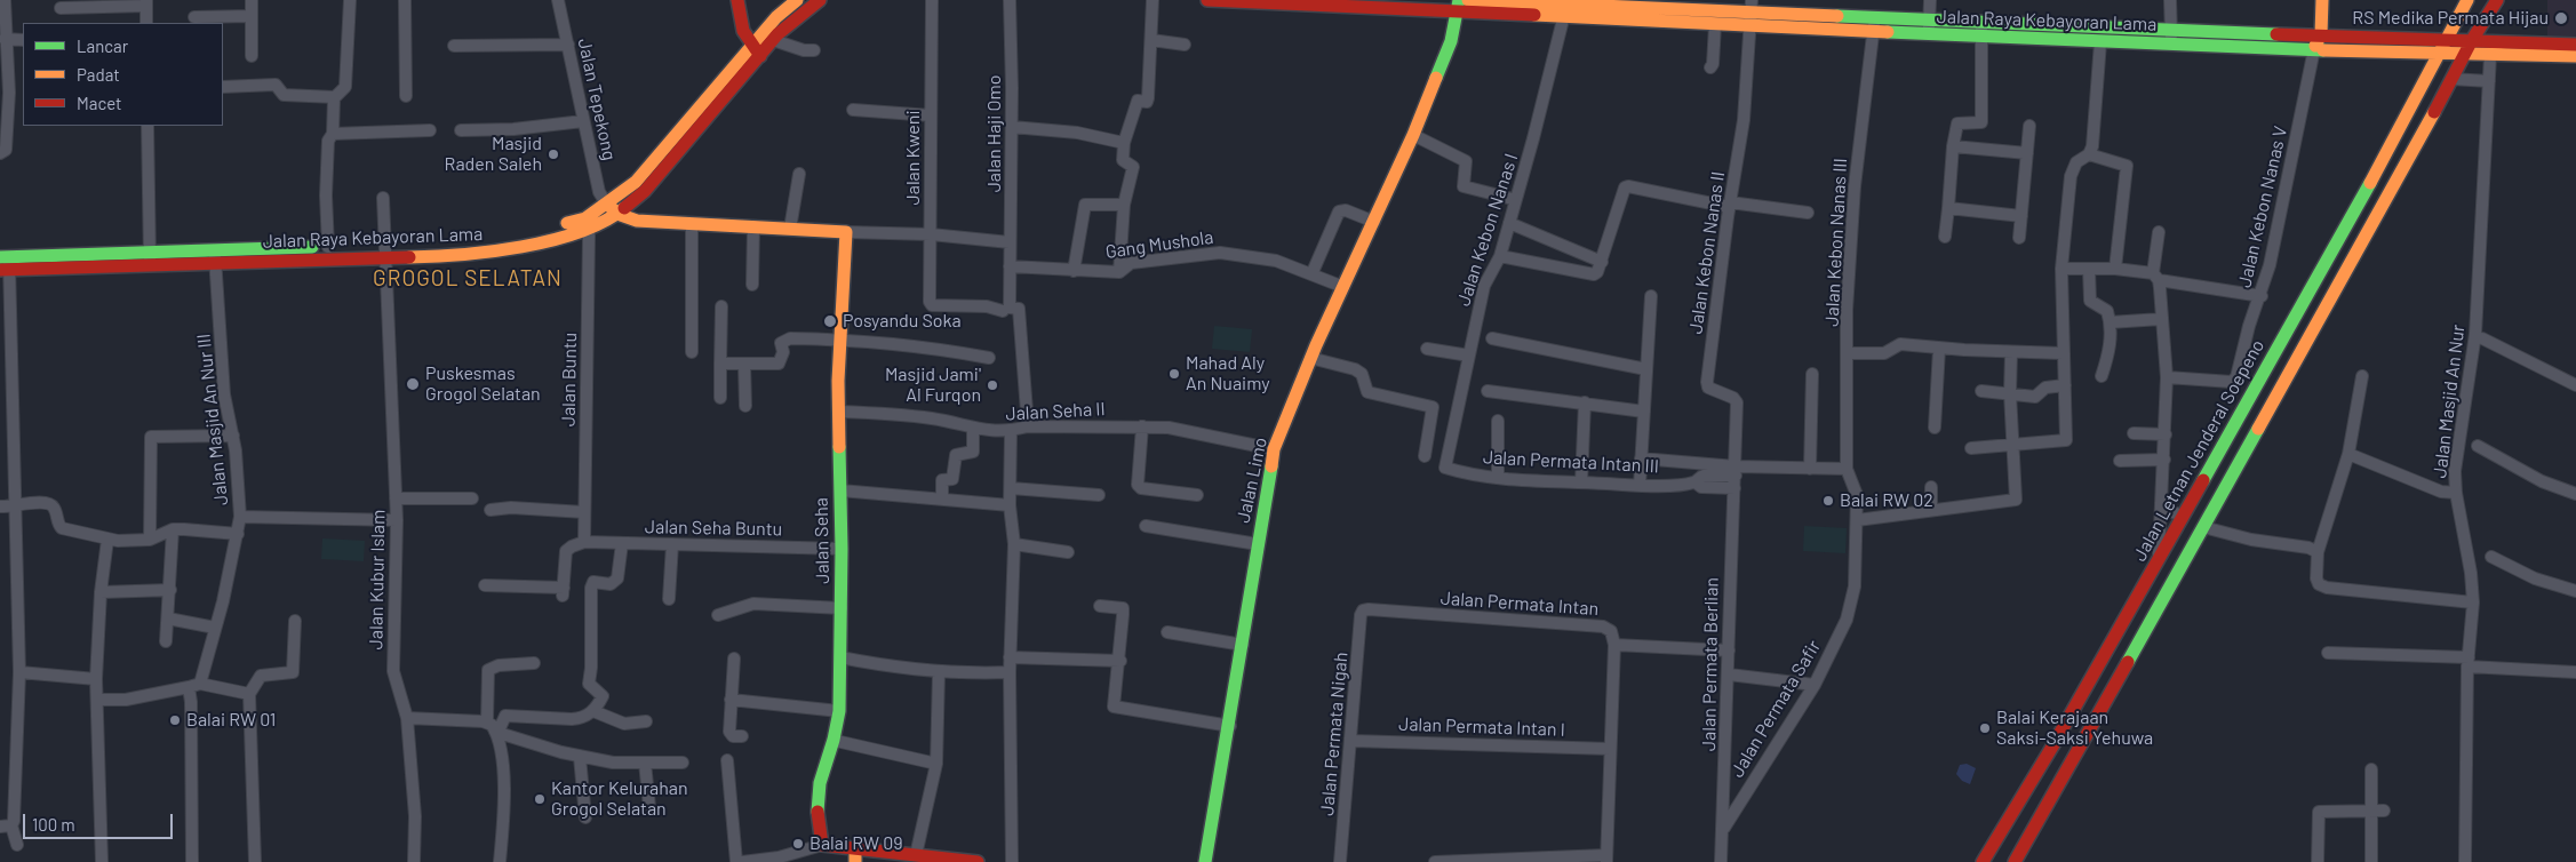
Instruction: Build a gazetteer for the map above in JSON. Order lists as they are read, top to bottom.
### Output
{
  "streets": {
    "main road": [
      "Jalan Raya Kebayoran Lama",
      "Jalan Letnan Jenderal Soepeno",
      "Jalan Limo",
      "Jalan Seha"
    ],
    "street": [
      "Jalan Tepekong",
      "Jalan Haji Omo",
      "Jalan Kweni",
      "Jalan Kebon Nanas V",
      "Jalan Kebon Nanas I",
      "Jalan Kebon Nanas III",
      "Gang Mushola",
      "Jalan Kebon Nanas II",
      "Jalan Buntu",
      "Jalan Masjid An Nur",
      "Jalan Seha II",
      "Jalan Masjid An Nur III",
      "Jalan Permata Intan III",
      "Jalan Seha Buntu",
      "Jalan Kubur Islam",
      "Jalan Permata Intan",
      "Jalan Permata Berlian",
      "Jalan Permata Safir",
      "Jalan Permata Intan I",
      "Jalan Permata Nigah"
    ]
  },
  "crossings": [
    ["Jalan Raya Kebayoran Lama", "Jalan Tepekong"],
    ["Jalan Raya Kebayoran Lama", "Jalan Kebon Nanas V"],
    ["Jalan Raya Kebayoran Lama", "Jalan Kebon Nanas I"],
    ["Jalan Raya Kebayoran Lama", "Jalan Kebon Nanas III"],
    ["Jalan Raya Kebayoran Lama", "Jalan Kebon Nanas II"],
    ["Jalan Raya Kebayoran Lama", "Jalan Buntu"],
    ["Jalan Raya Kebayoran Lama", "Jalan Masjid An Nur"],
    ["Jalan Raya Kebayoran Lama", "Jalan Masjid An Nur III"],
    ["Jalan Raya Kebayoran Lama", "Jalan Letnan Jenderal Soepeno"],
    ["Jalan Raya Kebayoran Lama", "Jalan Limo"],
    ["Jalan Raya Kebayoran Lama", "Jalan Kubur Islam"],
    ["Jalan Haji Omo", "Gang Mushola"],
    ["Jalan Haji Omo", "Jalan Seha II"],
    ["Jalan Kebon Nanas I", "Jalan Permata Intan III"],
    ["Jalan Kebon Nanas III", "Jalan Permata Safir"],
    ["Gang Mushola", "Jalan Limo"],
    ["Jalan Kebon Nanas II", "Jalan Permata Intan III"],
    ["Jalan Kebon Nanas II", "Jalan Permata Berlian"],
    ["Jalan Buntu", "Jalan Seha Buntu"],
    ["Jalan Seha II", "Jalan Limo"],
    ["Jalan Seha II", "Jalan Seha"],
    ["Jalan Permata Intan III", "Jalan Permata Berlian"],
    ["Jalan Seha Buntu", "Jalan Seha"],
    ["Jalan Permata Intan", "Jalan Permata Nigah"],
    ["Jalan Permata Berlian", "Jalan Permata Safir"],
    ["Jalan Permata Intan I", "Jalan Permata Nigah"]
  ],
  "districts": ["GROGOL SELATAN"],
  "places": [
    "RS Medika Permata Hijau",
    "Masjid Raden Saleh",
    "Posyandu Soka",
    "Mahad Aly An Nuaimy",
    "Puskesmas Grogol Selatan",
    "Masjid Jami' Al Furqon",
    "Balai RW 02",
    "Balai RW 01",
    "Balai Kerajaan Saksi-Saksi Yehuwa",
    "Kantor Kelurahan Grogol Selatan",
    "Balai RW 09"
  ],
  "legend": ["Lancar", "Padat", "Macet"],
  "scale_bar": "100 m"
}
